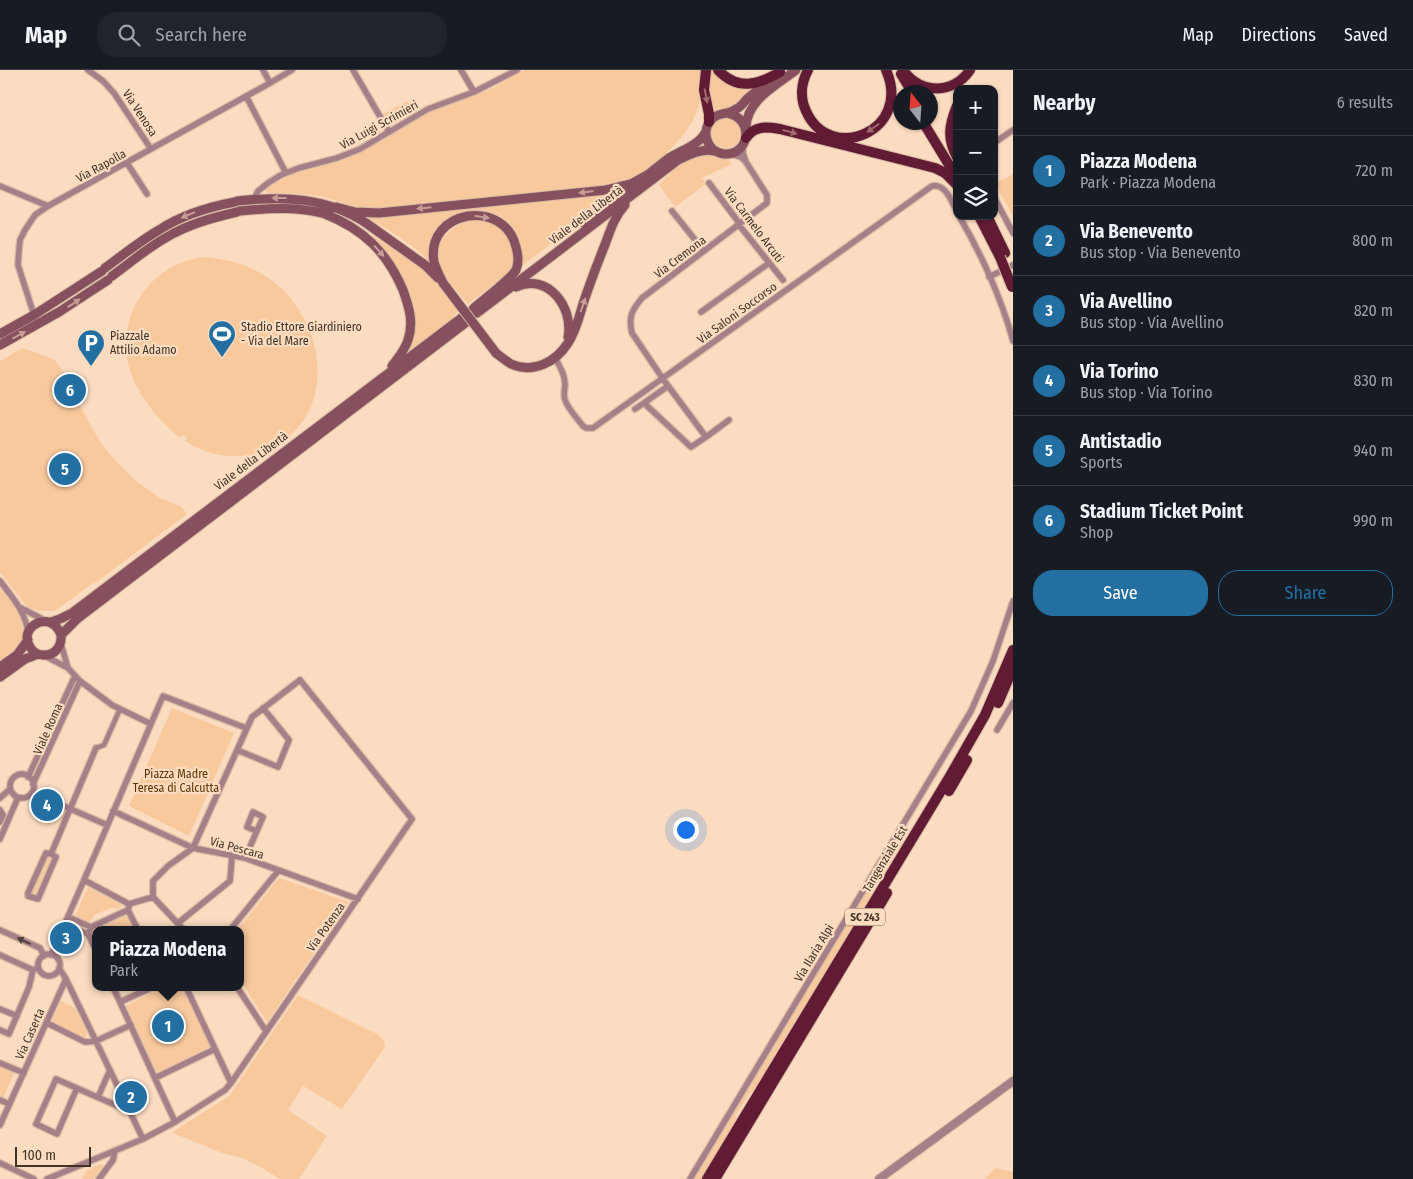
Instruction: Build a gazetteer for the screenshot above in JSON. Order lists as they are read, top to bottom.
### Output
{
  "streets": {
    "highway": ["Tangenziale Est", "SC 243"],
    "main road": ["Viale della Libertà"],
    "street": [
      "Via Venosa",
      "Via Luigi Scrimieri",
      "Via Rapolla",
      "Via Carmelo Arcuti",
      "Via Cremona",
      "Via Saloni Soccorso",
      "Viale Roma",
      "Via Pescara",
      "Via Potenza",
      "Via Ilaria Alpi",
      "Via Caserta"
    ]
  },
  "crossings": [
    ["Via Venosa", "Via Rapolla"],
    ["Viale della Libertà", "Via Cremona"],
    ["Via Carmelo Arcuti", "Via Cremona"],
    ["Via Cremona", "Via Saloni Soccorso"],
    ["Via Pescara", "Via Potenza"]
  ],
  "parks": ["Piazza Madre Teresa di Calcutta"],
  "places": {
    "sports": ["Stadio Ettore Giardiniero - Via del Mare"],
    "parking": ["Piazzale Attilio Adamo"]
  },
  "scale_bar": "100 m",
  "north": "top",
  "page": {
    "header": "Map",
    "search": "Search here",
    "nav": ["Map", "Directions", "Saved"],
    "heading": ["Nearby", "6 results"],
    "map_buttons": ["+", "−"],
    "list": [
      {
        "mark": "1",
        "name": "Piazza Modena",
        "note": "Park · Piazza Modena",
        "value": "720 m"
      },
      {
        "mark": "2",
        "name": "Via Benevento",
        "note": "Bus stop · Via Benevento",
        "value": "800 m"
      },
      {
        "mark": "3",
        "name": "Via Avellino",
        "note": "Bus stop · Via Avellino",
        "value": "820 m"
      },
      {
        "mark": "4",
        "name": "Via Torino",
        "note": "Bus stop · Via Torino",
        "value": "830 m"
      },
      {
        "mark": "5",
        "name": "Antistadio",
        "note": "Sports",
        "value": "940 m"
      },
      {
        "mark": "6",
        "name": "Stadium Ticket Point",
        "note": "Shop",
        "value": "990 m"
      }
    ],
    "pins": [
      "6",
      "5",
      "4",
      "3",
      "1",
      "2"
    ],
    "buttons": ["Save", "Share"],
    "popup": ["Piazza Modena", "Park"],
    "scale": "100 m"
  }
}
